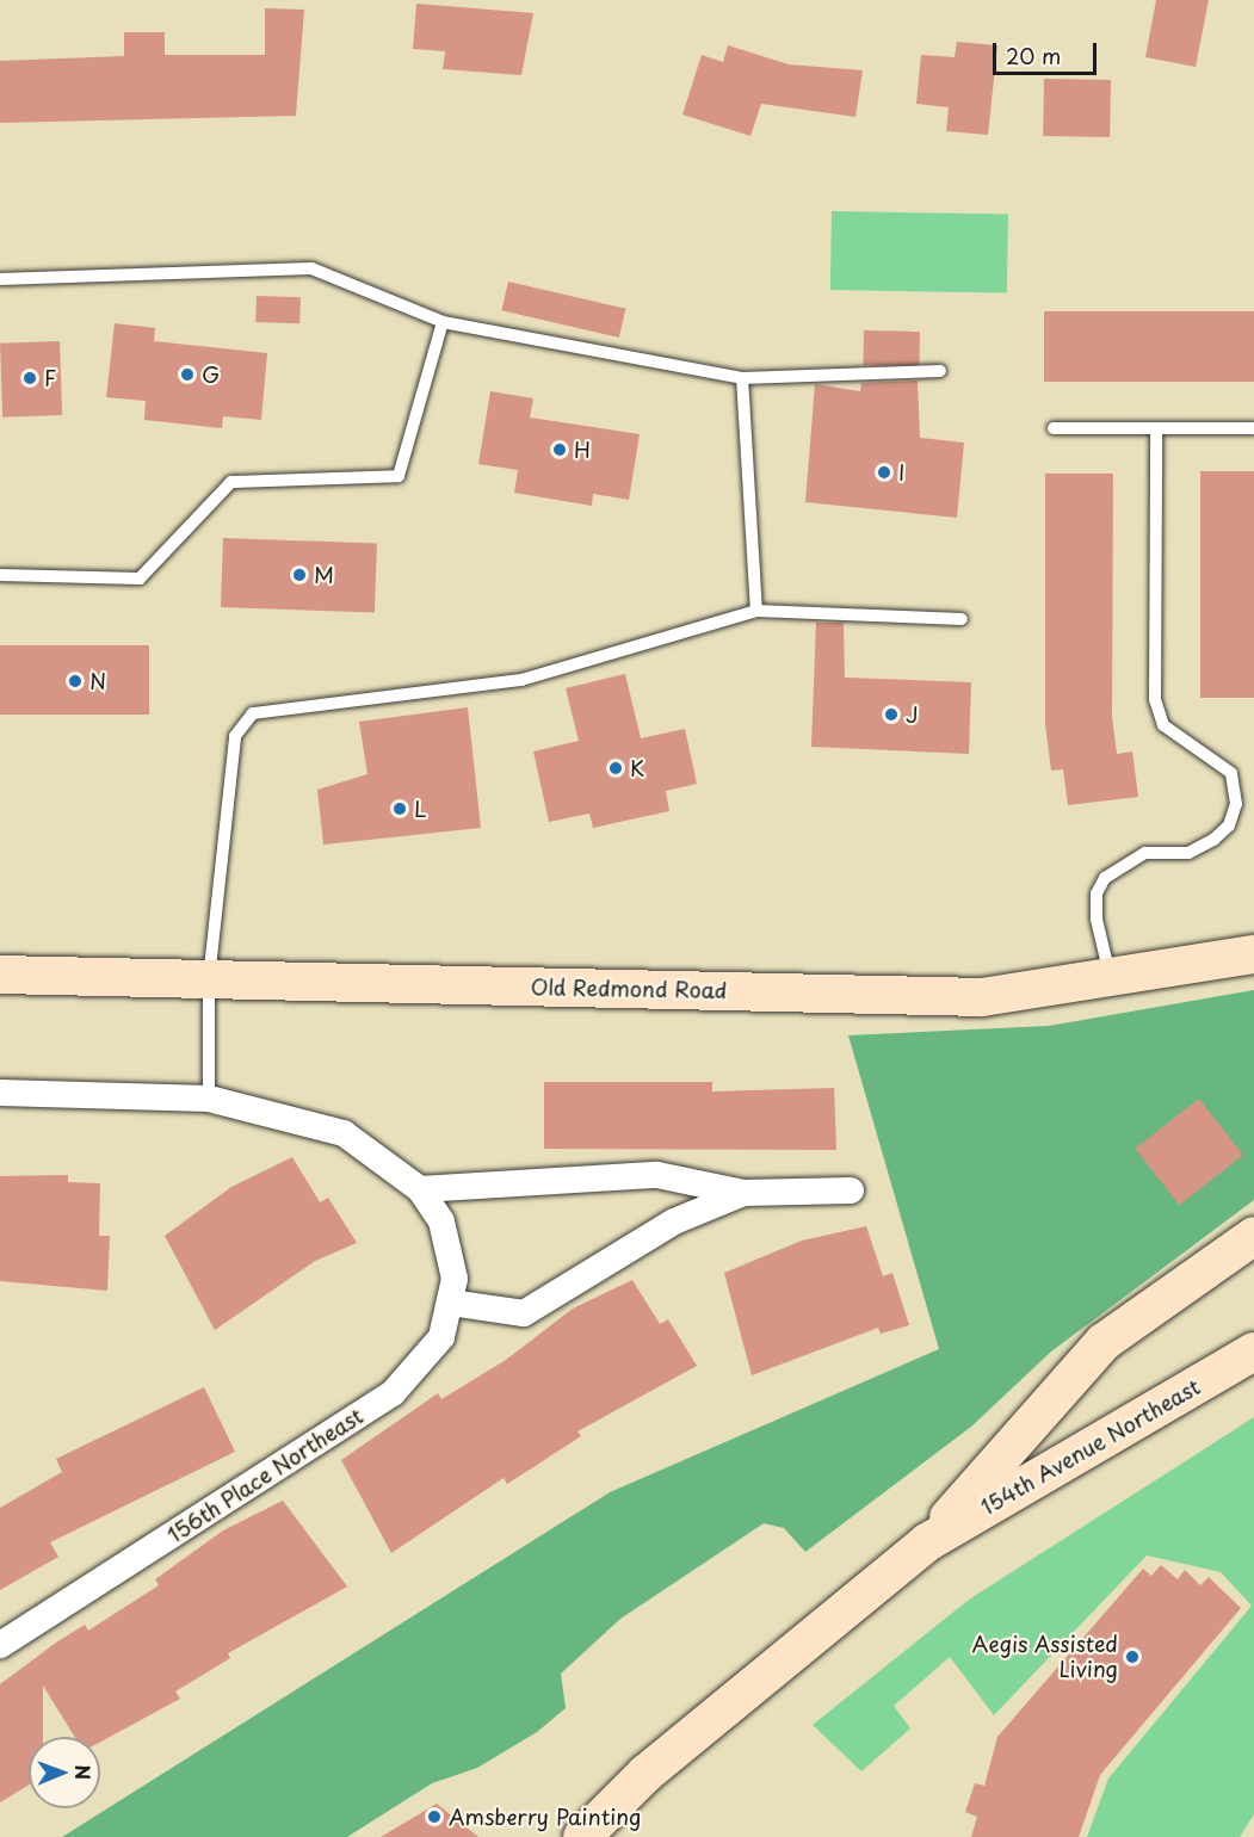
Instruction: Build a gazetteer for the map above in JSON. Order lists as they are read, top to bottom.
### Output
{
  "streets": {
    "main road": ["Old Redmond Road", "154th Avenue Northeast"],
    "street": ["156th Place Northeast"]
  },
  "places": [
    "G",
    "F",
    "H",
    "I",
    "M",
    "N",
    "J",
    "K",
    "L",
    "Aegis Assisted Living",
    "Amsberry Painting"
  ],
  "scale_bar": "20 m",
  "north": "right"
}
